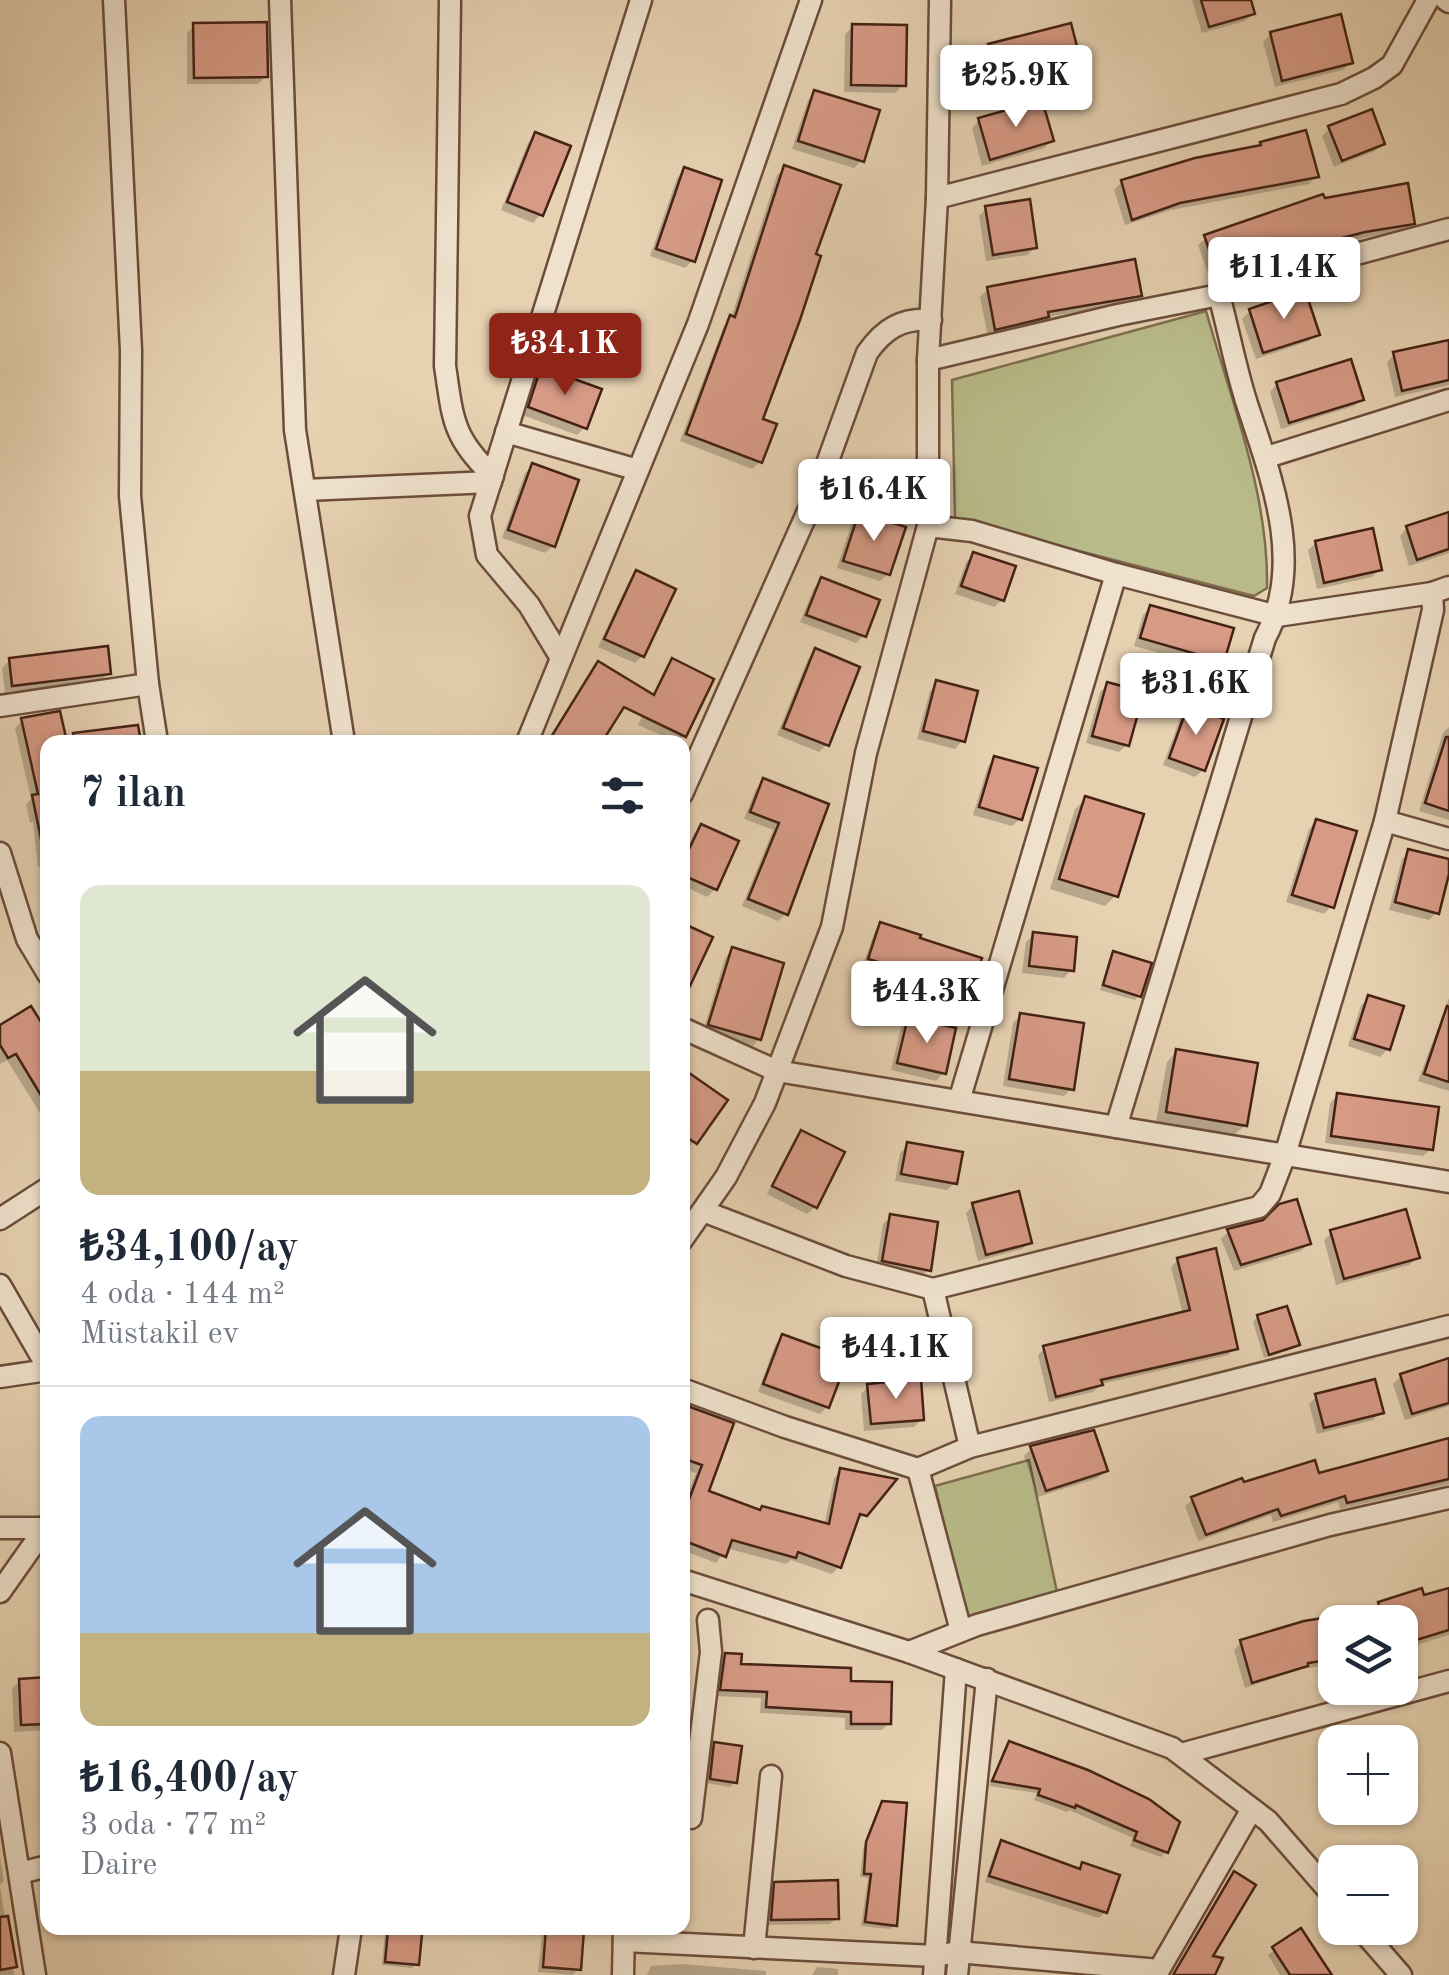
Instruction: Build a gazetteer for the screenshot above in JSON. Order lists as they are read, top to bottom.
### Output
{
  "page": {
    "price": [
      "₺25.9K",
      "₺11.4K",
      "₺34.1K",
      "₺16.4K",
      "₺31.6K",
      "₺44.3K",
      "₺44.1K"
    ],
    "heading": "7 ilan",
    "list": [
      {
        "name": "₺34,100/ay",
        "note": "4 oda · 144 m² · Müstakil ev"
      },
      {
        "name": "₺16,400/ay",
        "note": "3 oda · 77 m² · Daire"
      }
    ],
    "map_buttons": ["+", "−"]
  }
}
